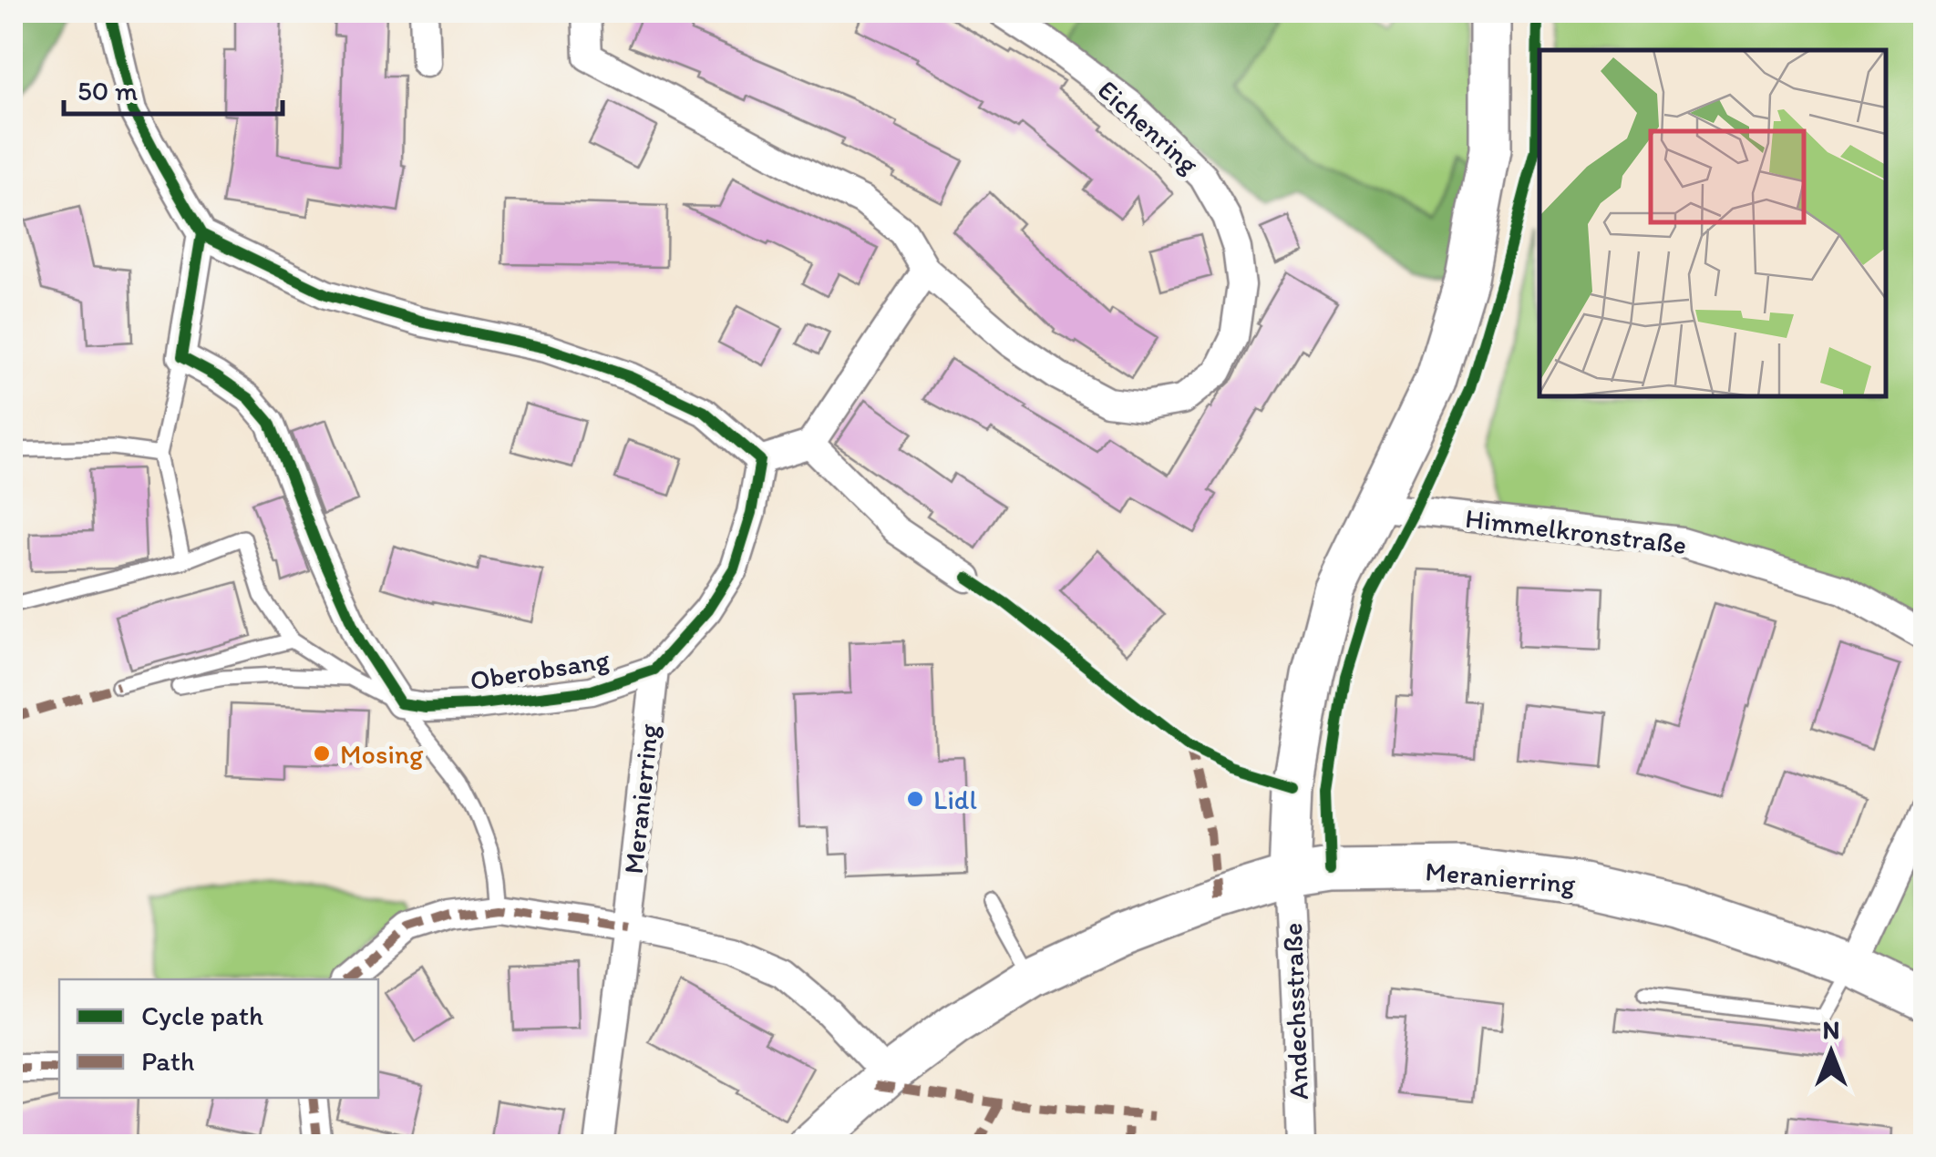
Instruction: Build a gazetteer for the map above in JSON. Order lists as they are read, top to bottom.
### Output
{
  "streets": {
    "street": [
      "Eichenring",
      "Himmelkronstraße",
      "Oberobsang",
      "Meranierring",
      "Andechsstraße"
    ]
  },
  "crossings": [
    ["Oberobsang", "Meranierring"],
    ["Meranierring", "Andechsstraße"]
  ],
  "places": ["Mosing", "Lidl"],
  "legend": ["Cycle path", "Path"],
  "scale_bar": "50 m",
  "north": "top"
}
